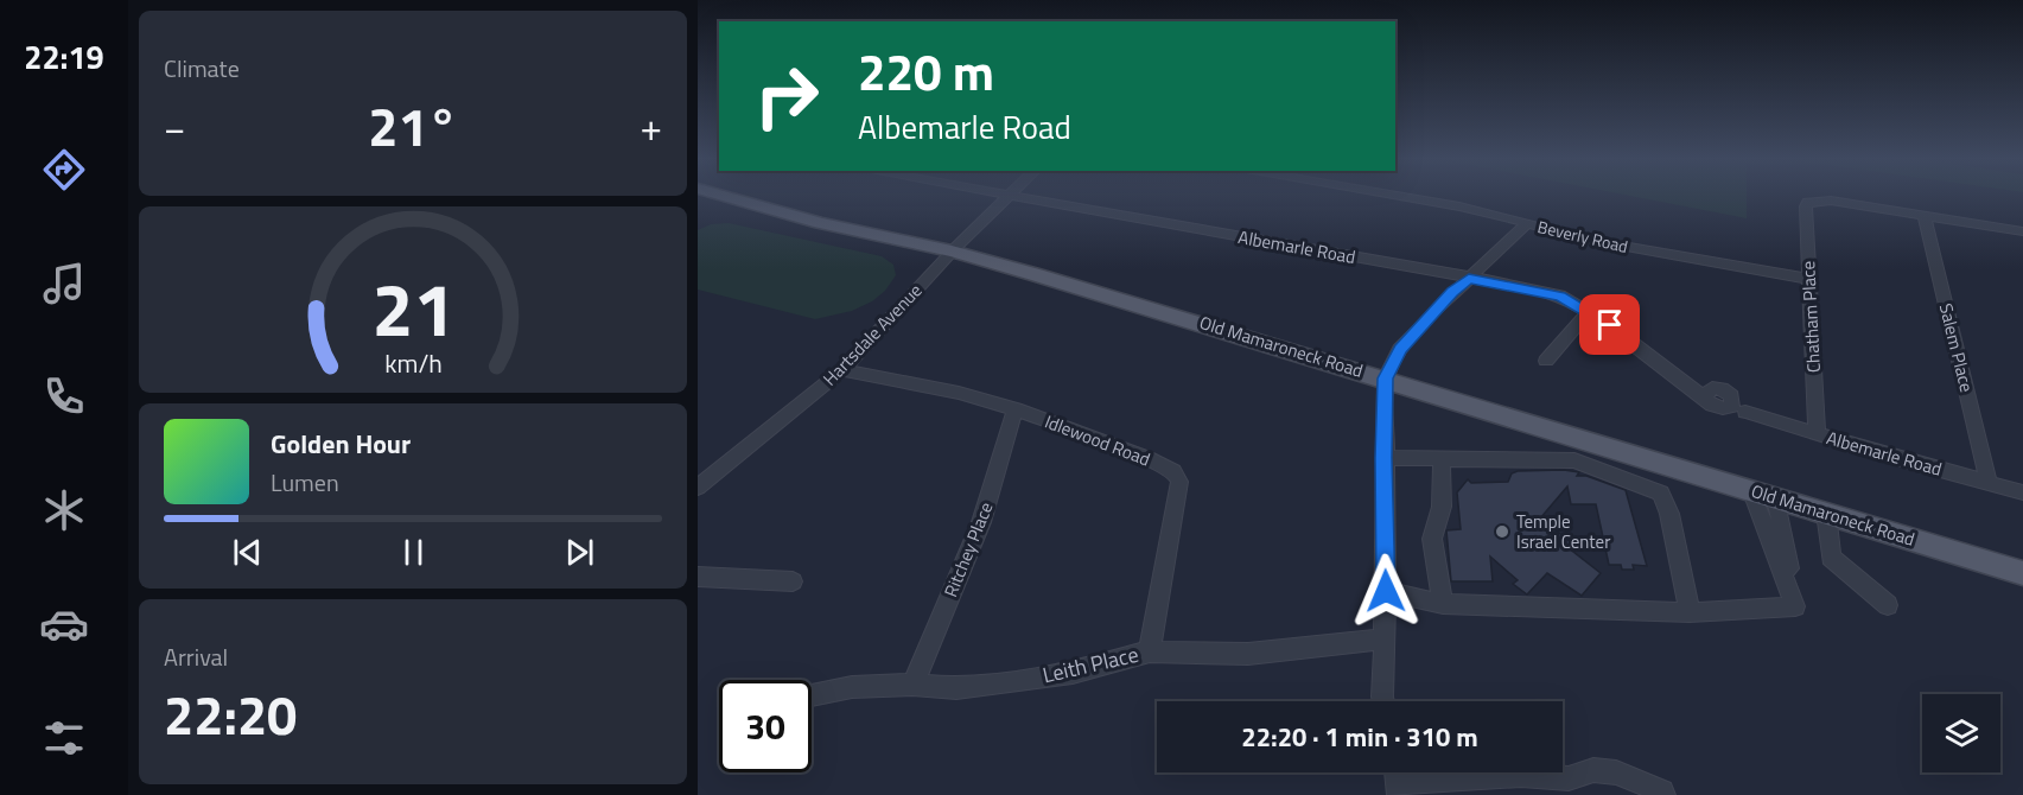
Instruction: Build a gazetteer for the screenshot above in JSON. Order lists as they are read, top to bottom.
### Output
{
  "streets": {
    "main road": ["Old Mamaroneck Road"],
    "street": [
      "Beverly Road",
      "Albemarle Road",
      "Chatham Place",
      "Hartsdale Avenue",
      "Salem Place",
      "Idlewood Road",
      "Ritchey Place",
      "Leith Place"
    ]
  },
  "crossings": [
    ["Beverly Road", "Chatham Place"],
    ["Albemarle Road", "Chatham Place"],
    ["Albemarle Road", "Hartsdale Avenue"],
    ["Albemarle Road", "Salem Place"],
    ["Chatham Place", "Salem Place"],
    ["Hartsdale Avenue", "Old Mamaroneck Road"],
    ["Hartsdale Avenue", "Idlewood Road"],
    ["Idlewood Road", "Ritchey Place"],
    ["Idlewood Road", "Leith Place"],
    ["Ritchey Place", "Leith Place"]
  ],
  "places": ["Temple Israel Center"],
  "page": {
    "tabs": "22:19",
    "tile": [
      "Climate",
      ["Arrival", "22:20"]
    ],
    "turn": ["220 m", "Albemarle Road"],
    "heat": ["−", "21°", "+"],
    "song": ["Golden Hour", "Lumen"],
    "limit": "30",
    "trip": "22:20 · 1 min · 310 m",
    "gauge": ["21", "km/h"]
  }
}
